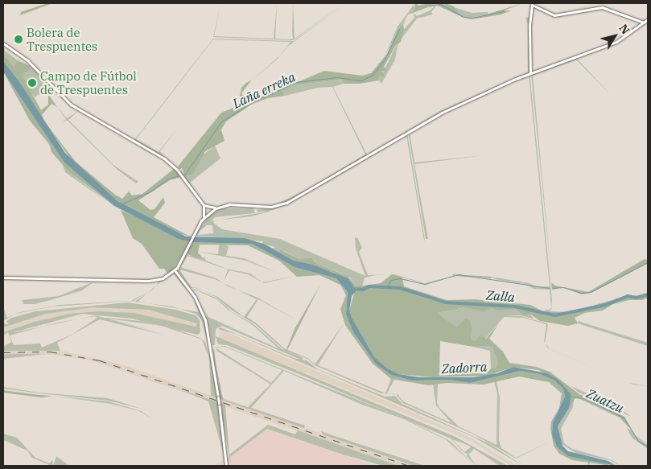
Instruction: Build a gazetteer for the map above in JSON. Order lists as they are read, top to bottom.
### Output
{
  "water": [
    "Laña erreka",
    "Zalla",
    "Zadorra",
    "Zuatzu"
  ],
  "places": ["Bolera de Trespuentes", "Campo de Fútbol de Trespuentes"],
  "north": "top right"
}
